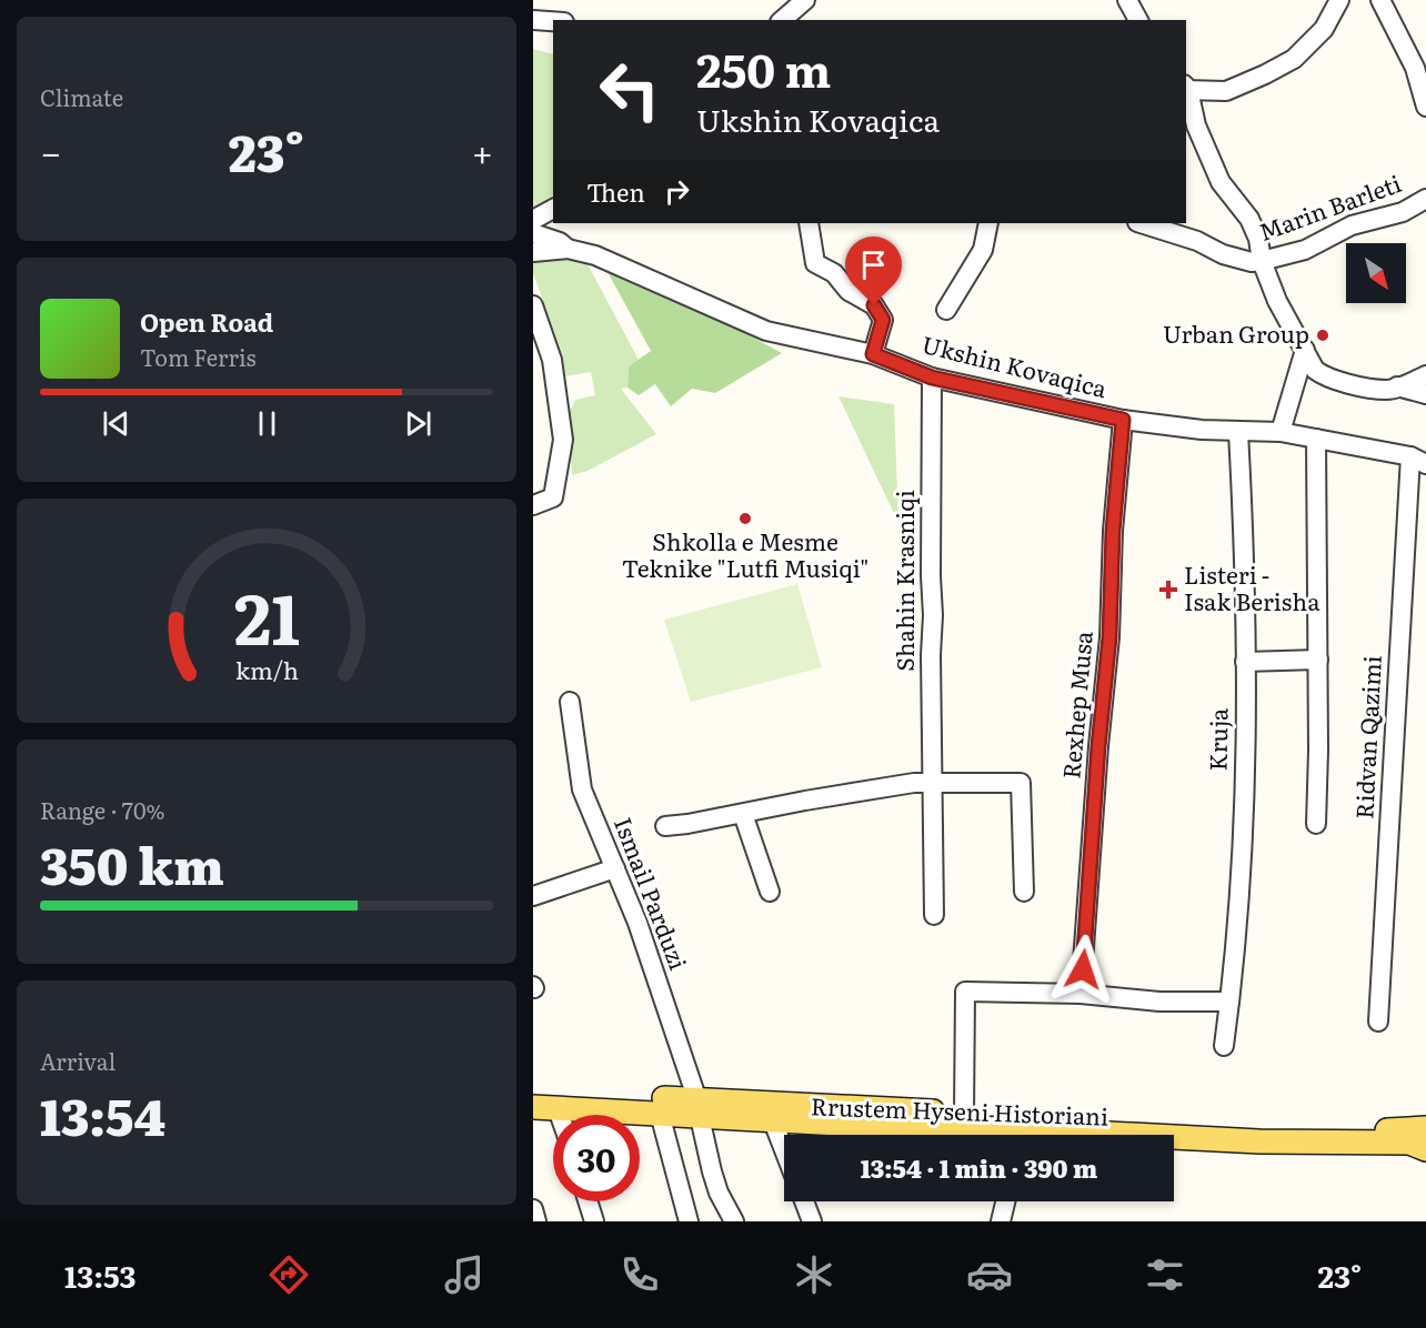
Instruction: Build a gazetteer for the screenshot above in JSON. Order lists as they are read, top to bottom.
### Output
{
  "streets": {
    "main road": ["Rrustem Hyseni Historiani"],
    "street": [
      "Marin Barleti",
      "Ukshin Kovaqica",
      "Shahin Krasniqi",
      "Rexhep Musa",
      "Ridvan Qazimi",
      "Kruja",
      "Ismail Parduzi"
    ]
  },
  "crossings": [
    ["Ukshin Kovaqica", "Shahin Krasniqi"],
    ["Ukshin Kovaqica", "Rexhep Musa"],
    ["Ukshin Kovaqica", "Ridvan Qazimi"],
    ["Ukshin Kovaqica", "Kruja"],
    ["Ismail Parduzi", "Rrustem Hyseni Historiani"]
  ],
  "places": {
    "other": ["Urban Group", "Shkolla e Mesme Teknike \"Lutfi Musiqi\""],
    "health": ["Listeri - Isak Berisha"]
  },
  "north": "bottom right",
  "page": {
    "tile": [
      "Climate",
      ["Range · 70%", "350 km"],
      ["Arrival", "13:54"]
    ],
    "turn": ["250 m", "Ukshin Kovaqica"],
    "heat": ["−", "23°", "+"],
    "then": "Then",
    "song": ["Open Road", "Tom Ferris"],
    "limit": "30",
    "trip": "13:54 · 1 min · 390 m",
    "tabs": ["13:53", "23°"],
    "gauge": ["21", "km/h"]
  }
}
